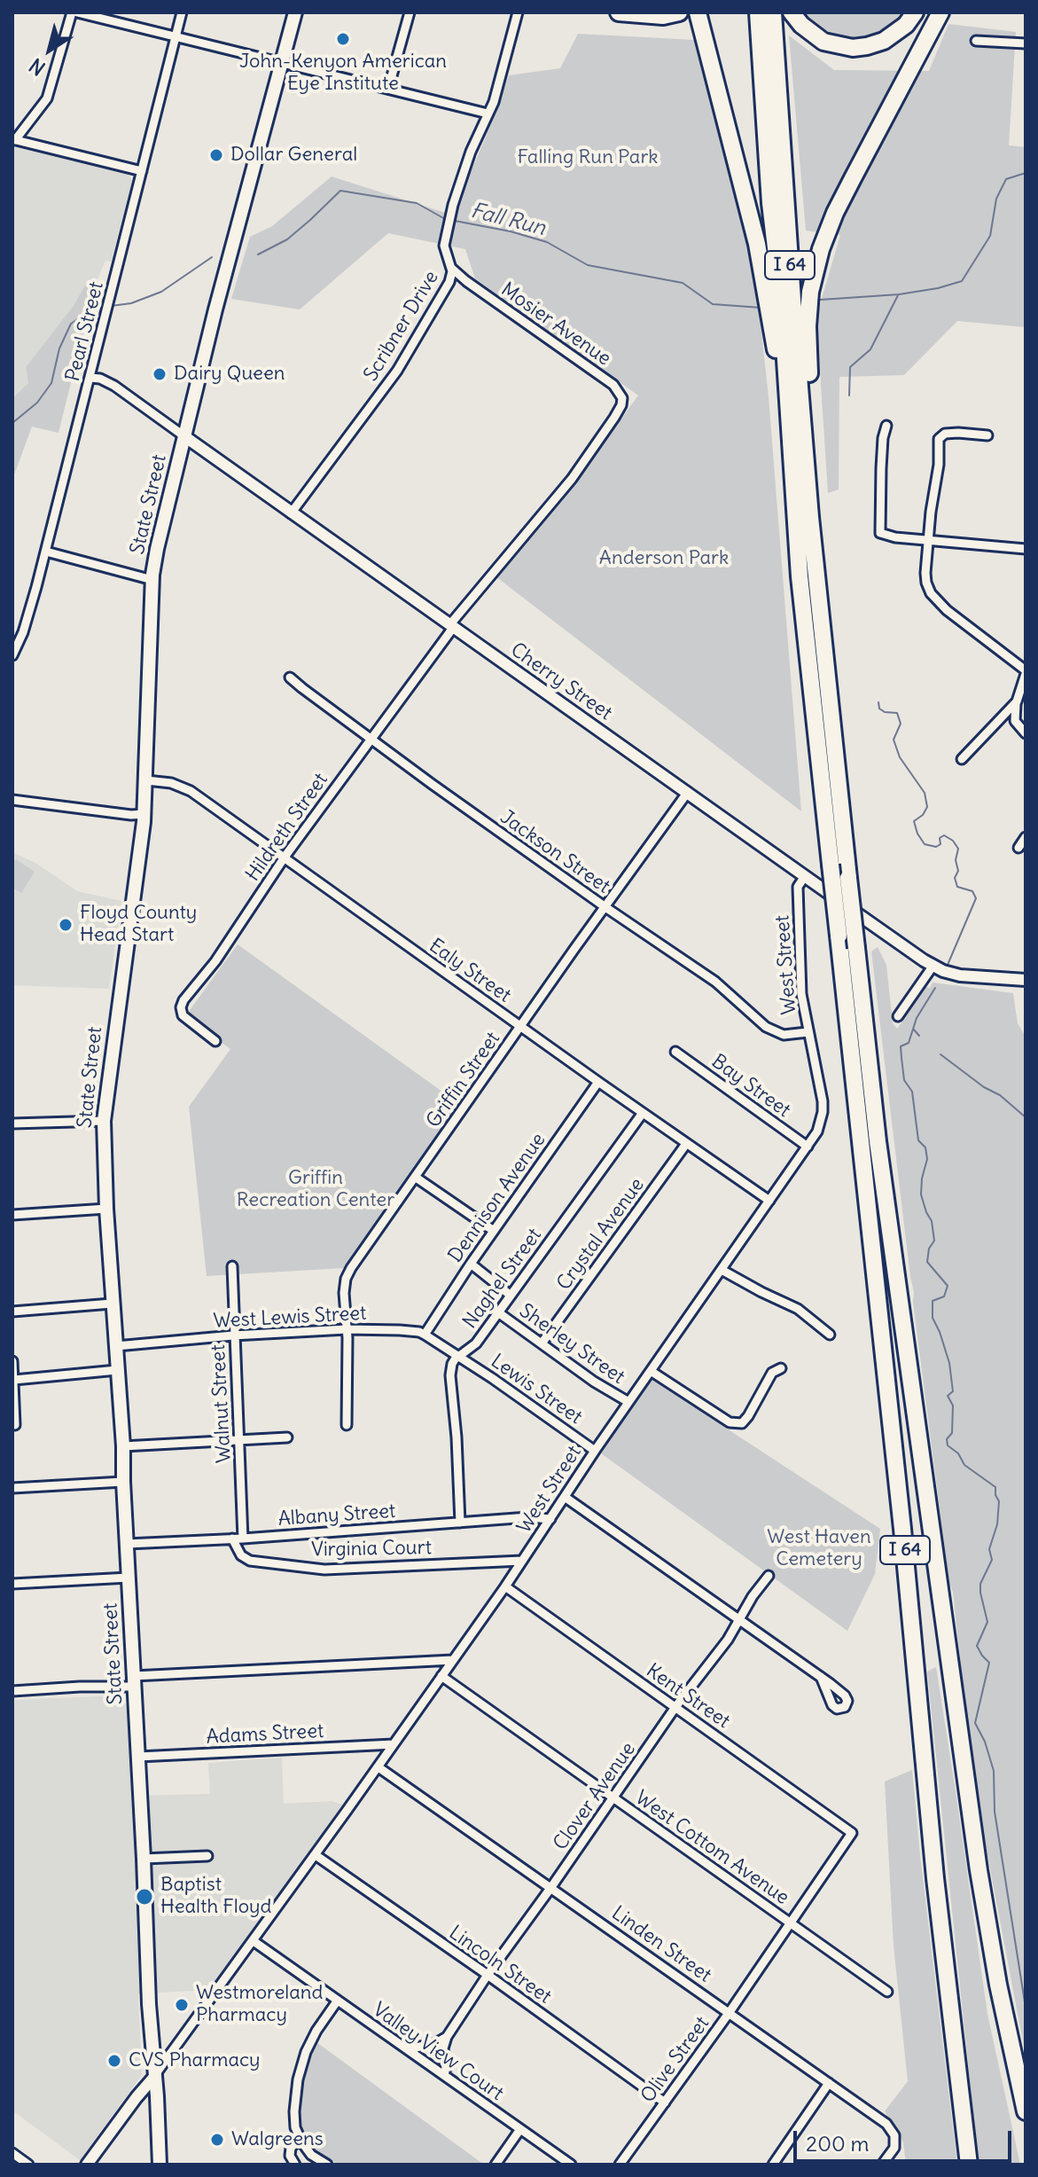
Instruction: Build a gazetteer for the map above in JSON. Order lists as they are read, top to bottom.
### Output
{
  "streets": {
    "highway": ["I 64"],
    "main road": ["State Street"],
    "street": [
      "Mosier Avenue",
      "Scribner Drive",
      "Pearl Street",
      "Cherry Street",
      "Hildreth Street",
      "Jackson Street",
      "West Street",
      "Ealy Street",
      "Griffin Street",
      "Bay Street",
      "Dennison Avenue",
      "Crystal Avenue",
      "Naghel Street",
      "West Lewis Street",
      "Sherley Street",
      "Lewis Street",
      "Walnut Street",
      "Albany Street",
      "Virginia Court",
      "Kent Street",
      "Adams Street",
      "Clover Avenue",
      "West Cottom Avenue",
      "Linden Street",
      "Lincoln Street",
      "Valley View Court",
      "Olive Street"
    ]
  },
  "crossings": [
    ["Mosier Avenue", "Scribner Drive"],
    ["Mosier Avenue", "Hildreth Street"],
    ["Scribner Drive", "Cherry Street"],
    ["Pearl Street", "Cherry Street"],
    ["State Street", "Cherry Street"],
    ["State Street", "West Street"],
    ["State Street", "Ealy Street"],
    ["State Street", "West Lewis Street"],
    ["State Street", "Albany Street"],
    ["State Street", "Adams Street"],
    ["Cherry Street", "Hildreth Street"],
    ["Cherry Street", "West Street"],
    ["Cherry Street", "Griffin Street"],
    ["Hildreth Street", "Jackson Street"],
    ["Hildreth Street", "Ealy Street"],
    ["Jackson Street", "West Street"],
    ["Jackson Street", "Griffin Street"],
    ["West Street", "Ealy Street"],
    ["West Street", "Bay Street"],
    ["West Street", "Sherley Street"],
    ["West Street", "Lewis Street"],
    ["West Street", "Albany Street"],
    ["West Street", "Virginia Court"],
    ["West Street", "Kent Street"],
    ["West Street", "Adams Street"],
    ["West Street", "West Cottom Avenue"],
    ["West Street", "Linden Street"],
    ["West Street", "Lincoln Street"],
    ["West Street", "Valley View Court"],
    ["Ealy Street", "Griffin Street"],
    ["Ealy Street", "Dennison Avenue"],
    ["Ealy Street", "Crystal Avenue"],
    ["Ealy Street", "Naghel Street"],
    ["Griffin Street", "West Lewis Street"],
    ["Dennison Avenue", "West Lewis Street"],
    ["Crystal Avenue", "Sherley Street"],
    ["Naghel Street", "West Lewis Street"],
    ["Naghel Street", "Sherley Street"],
    ["Naghel Street", "Lewis Street"],
    ["Naghel Street", "Albany Street"],
    ["West Lewis Street", "Lewis Street"],
    ["West Lewis Street", "Walnut Street"],
    ["Walnut Street", "Albany Street"],
    ["Albany Street", "Virginia Court"],
    ["Kent Street", "Clover Avenue"],
    ["Kent Street", "Olive Street"],
    ["Clover Avenue", "West Cottom Avenue"],
    ["Clover Avenue", "Linden Street"],
    ["Clover Avenue", "Lincoln Street"],
    ["West Cottom Avenue", "Olive Street"],
    ["Linden Street", "Olive Street"],
    ["Lincoln Street", "Olive Street"]
  ],
  "water": ["Fall Run"],
  "parks": [
    "Falling Run Park",
    "Anderson Park",
    "Griffin Recreation Center",
    "West Haven Cemetery"
  ],
  "places": [
    "John-Kenyon American Eye Institute",
    "Dollar General",
    "Dairy Queen",
    "Floyd County Head Start",
    "Baptist Health Floyd",
    "Westmoreland Pharmacy",
    "CVS Pharmacy",
    "Walgreens"
  ],
  "scale_bar": "200 m",
  "north": "bottom left"
}
